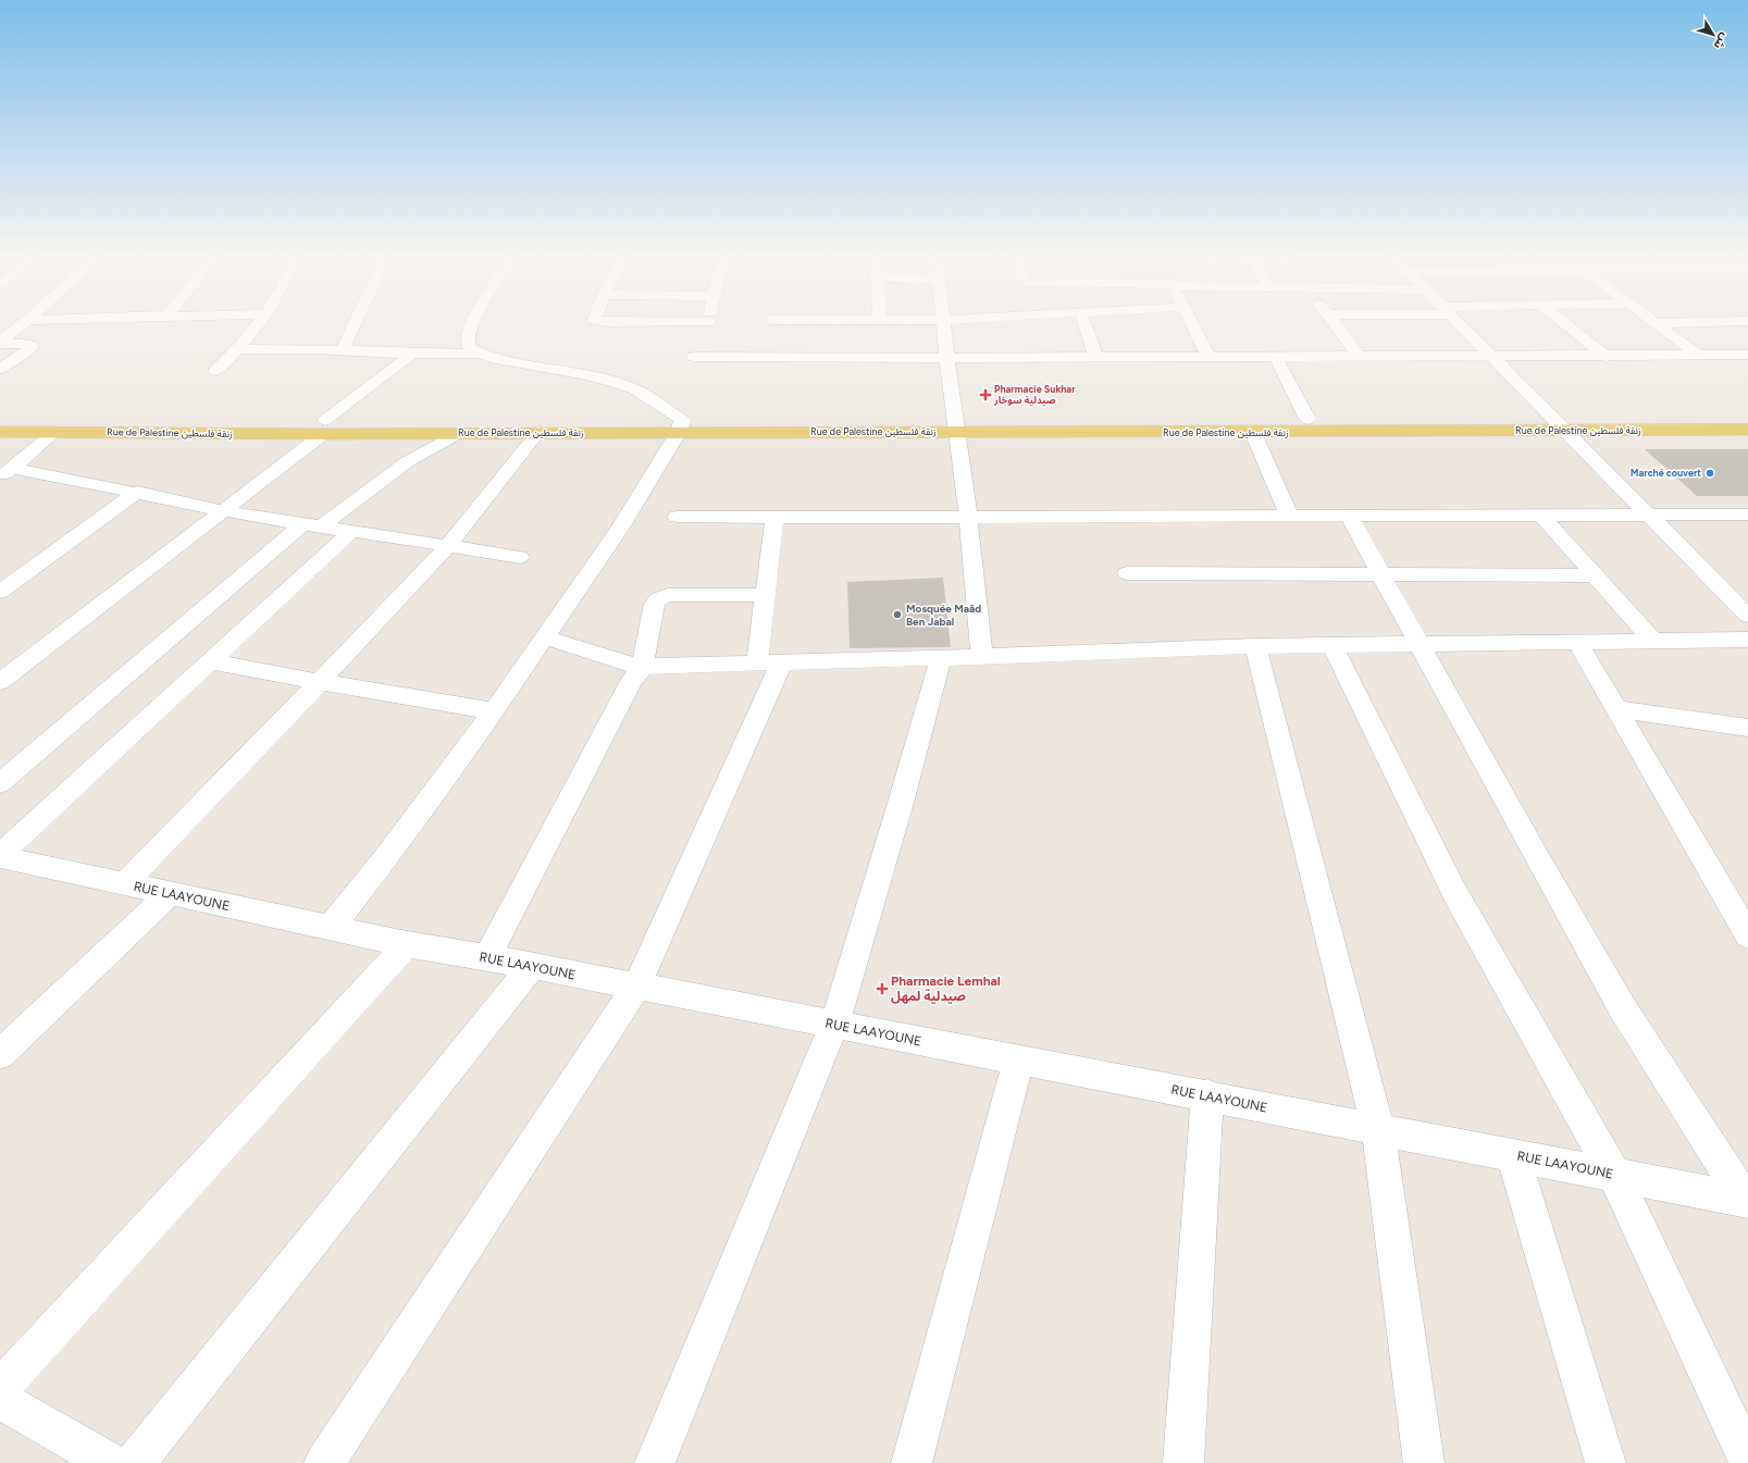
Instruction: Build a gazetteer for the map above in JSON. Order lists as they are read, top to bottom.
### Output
{
  "streets": {
    "main road": ["Rue de Palestine زنقة فلسطين"],
    "street": ["RUE LAAYOUNE"]
  },
  "places": {
    "health": ["Pharmacie Sukhar صيدلية سوخار", "Pharmacie Lemhal صيدلية لمهل"],
    "other": ["Marché couvert", "Mosquée Maâd Ben Jabal"]
  },
  "north": "bottom right"
}
